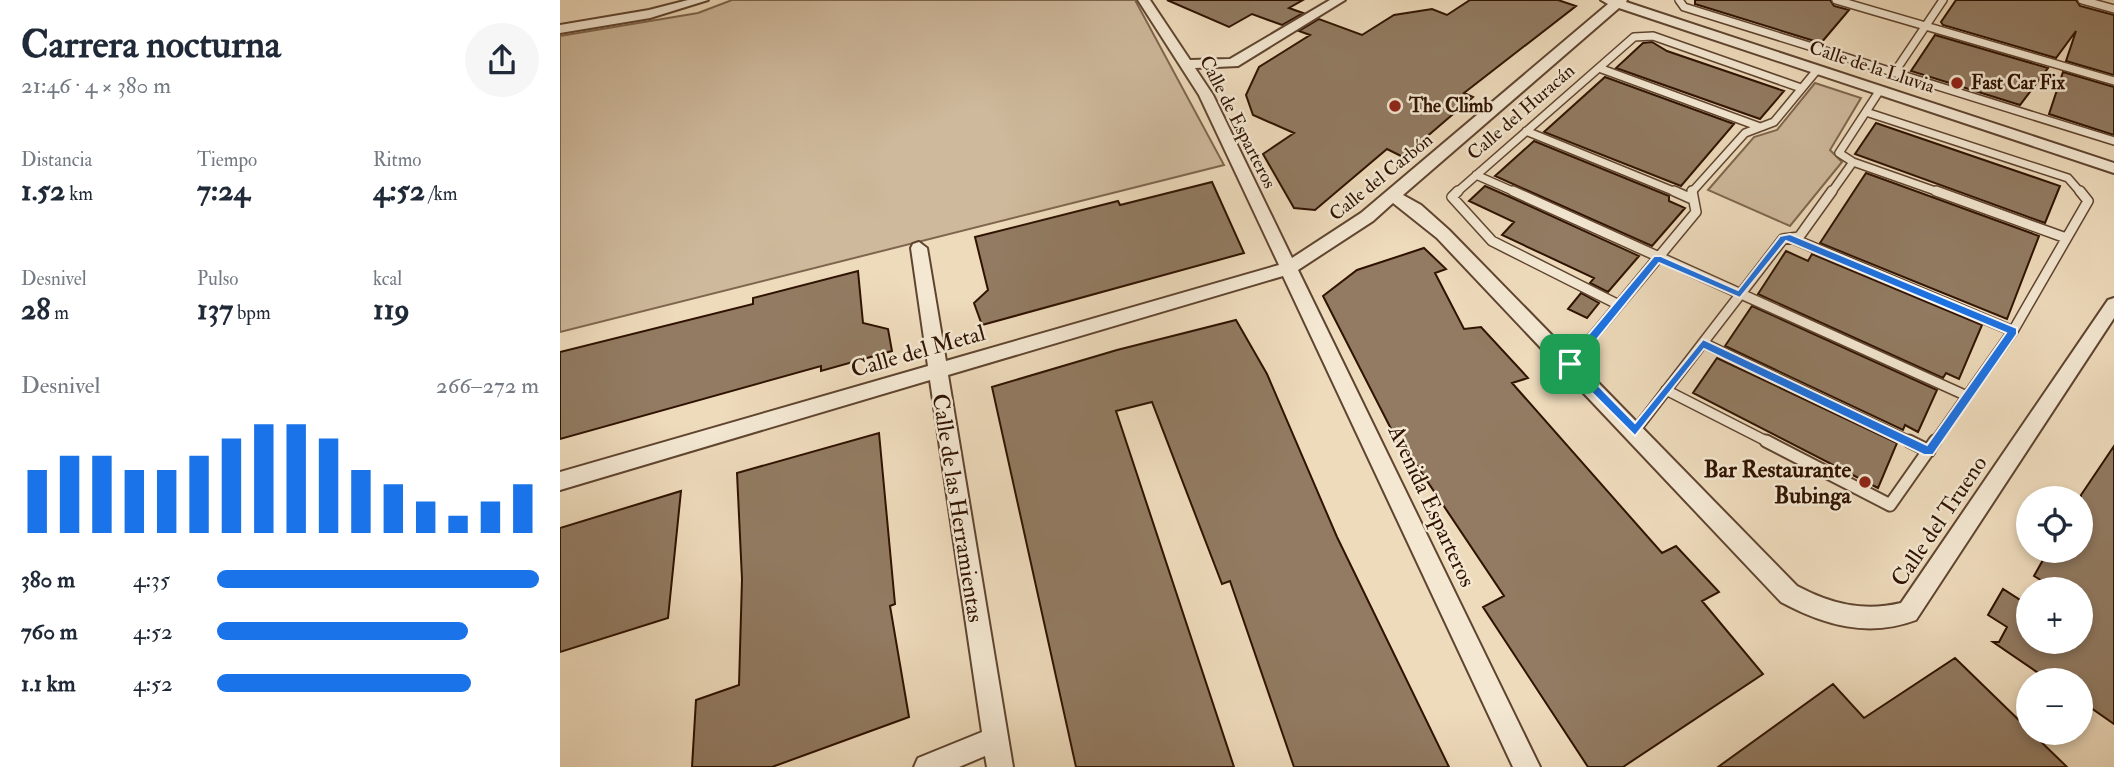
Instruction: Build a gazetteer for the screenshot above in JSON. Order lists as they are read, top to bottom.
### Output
{
  "streets": {
    "street": [
      "Calle de la Lluvia",
      "Calle de Esparteros",
      "Calle del Carbón",
      "Calle del Metal",
      "Avenida Esparteros",
      "Calle de las Herramientas",
      "Calle del Trueno"
    ],
    "lane": ["Calle del Huracán"]
  },
  "crossings": [
    ["Calle de la Lluvia", "Calle del Carbón"],
    ["Calle de Esparteros", "Calle del Carbón"],
    ["Calle de Esparteros", "Calle del Metal"],
    ["Calle de Esparteros", "Avenida Esparteros"],
    ["Calle del Carbón", "Calle del Metal"],
    ["Calle del Carbón", "Avenida Esparteros"],
    ["Calle del Carbón", "Calle del Trueno"],
    ["Calle del Metal", "Avenida Esparteros"],
    ["Calle del Metal", "Calle de las Herramientas"]
  ],
  "places": ["Fast Car Fix", "The Climb", "Bar Restaurante Bubinga"],
  "page": {
    "heading": ["Carrera nocturna", "21:46 · 4 × 380 m"],
    "stats": [
      ["Distancia", "1.52 km"],
      ["Tiempo", "7:24"],
      ["Ritmo", "4:52 /km"],
      ["Desnivel", "28 m"],
      ["Pulso", "137 bpm"],
      ["kcal", "119"]
    ],
    "chart": ["Desnivel", "266–272 m"],
    "map_buttons": ["+", "−"],
    "list": [
      {
        "name": "380 m",
        "note": "4:35"
      },
      {
        "name": "760 m",
        "note": "4:52"
      },
      {
        "name": "1.1 km",
        "note": "4:52"
      }
    ]
  }
}
